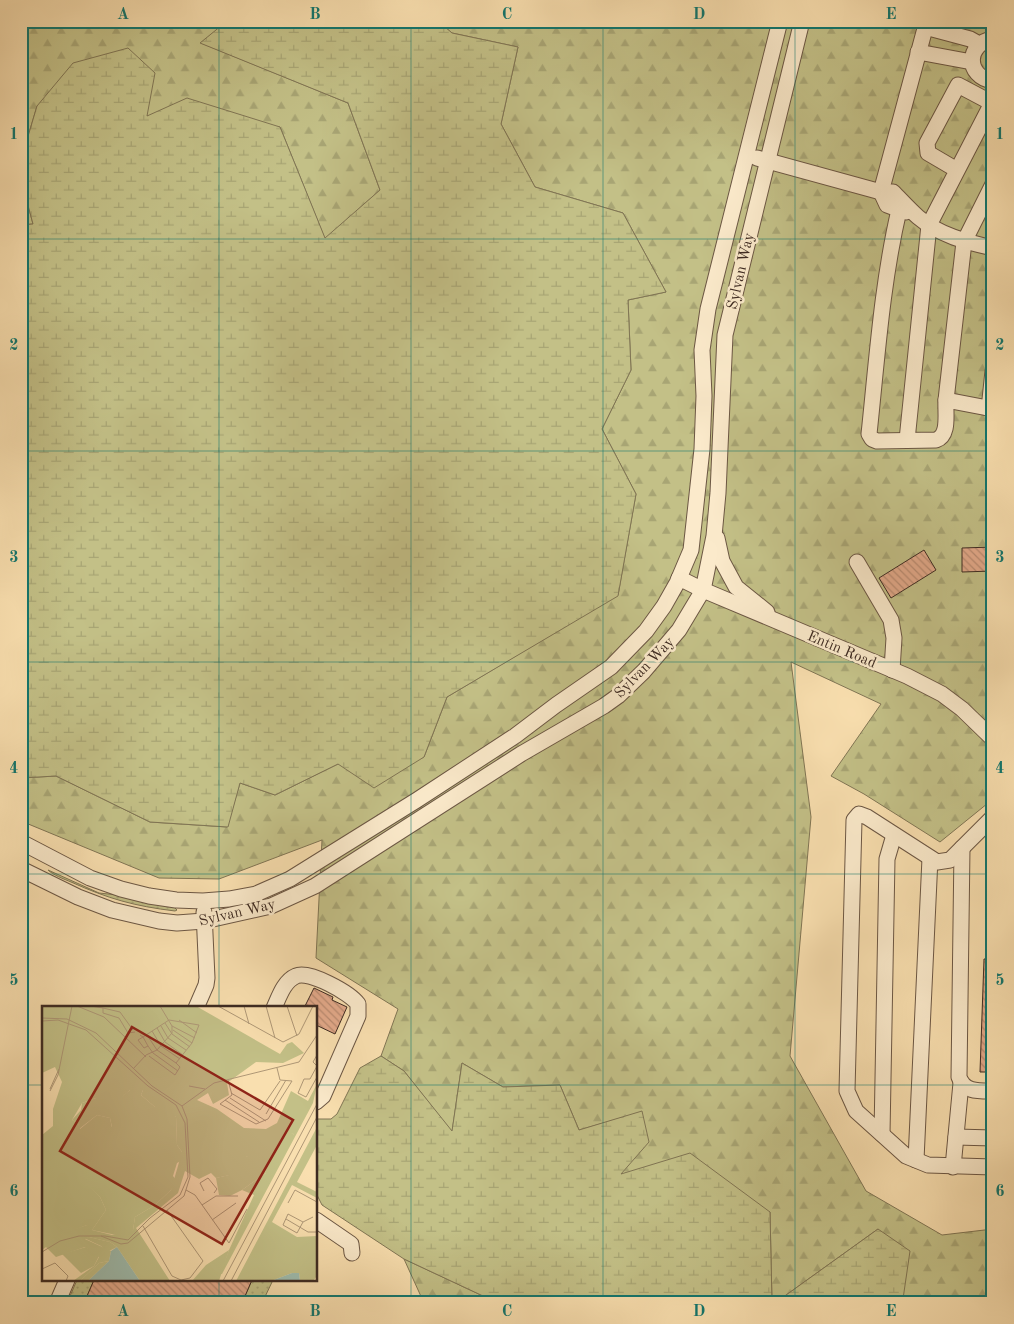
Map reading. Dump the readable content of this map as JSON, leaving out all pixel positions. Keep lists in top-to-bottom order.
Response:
{
  "streets": {
    "street": ["Sylvan Way", "Entin Road"]
  },
  "crossings": [
    ["Sylvan Way", "Entin Road"]
  ],
  "grid": {
    "columns": [
      "A",
      "B",
      "C",
      "D",
      "E"
    ],
    "rows": [
      "1",
      "2",
      "3",
      "4",
      "5",
      "6"
    ]
  }
}
